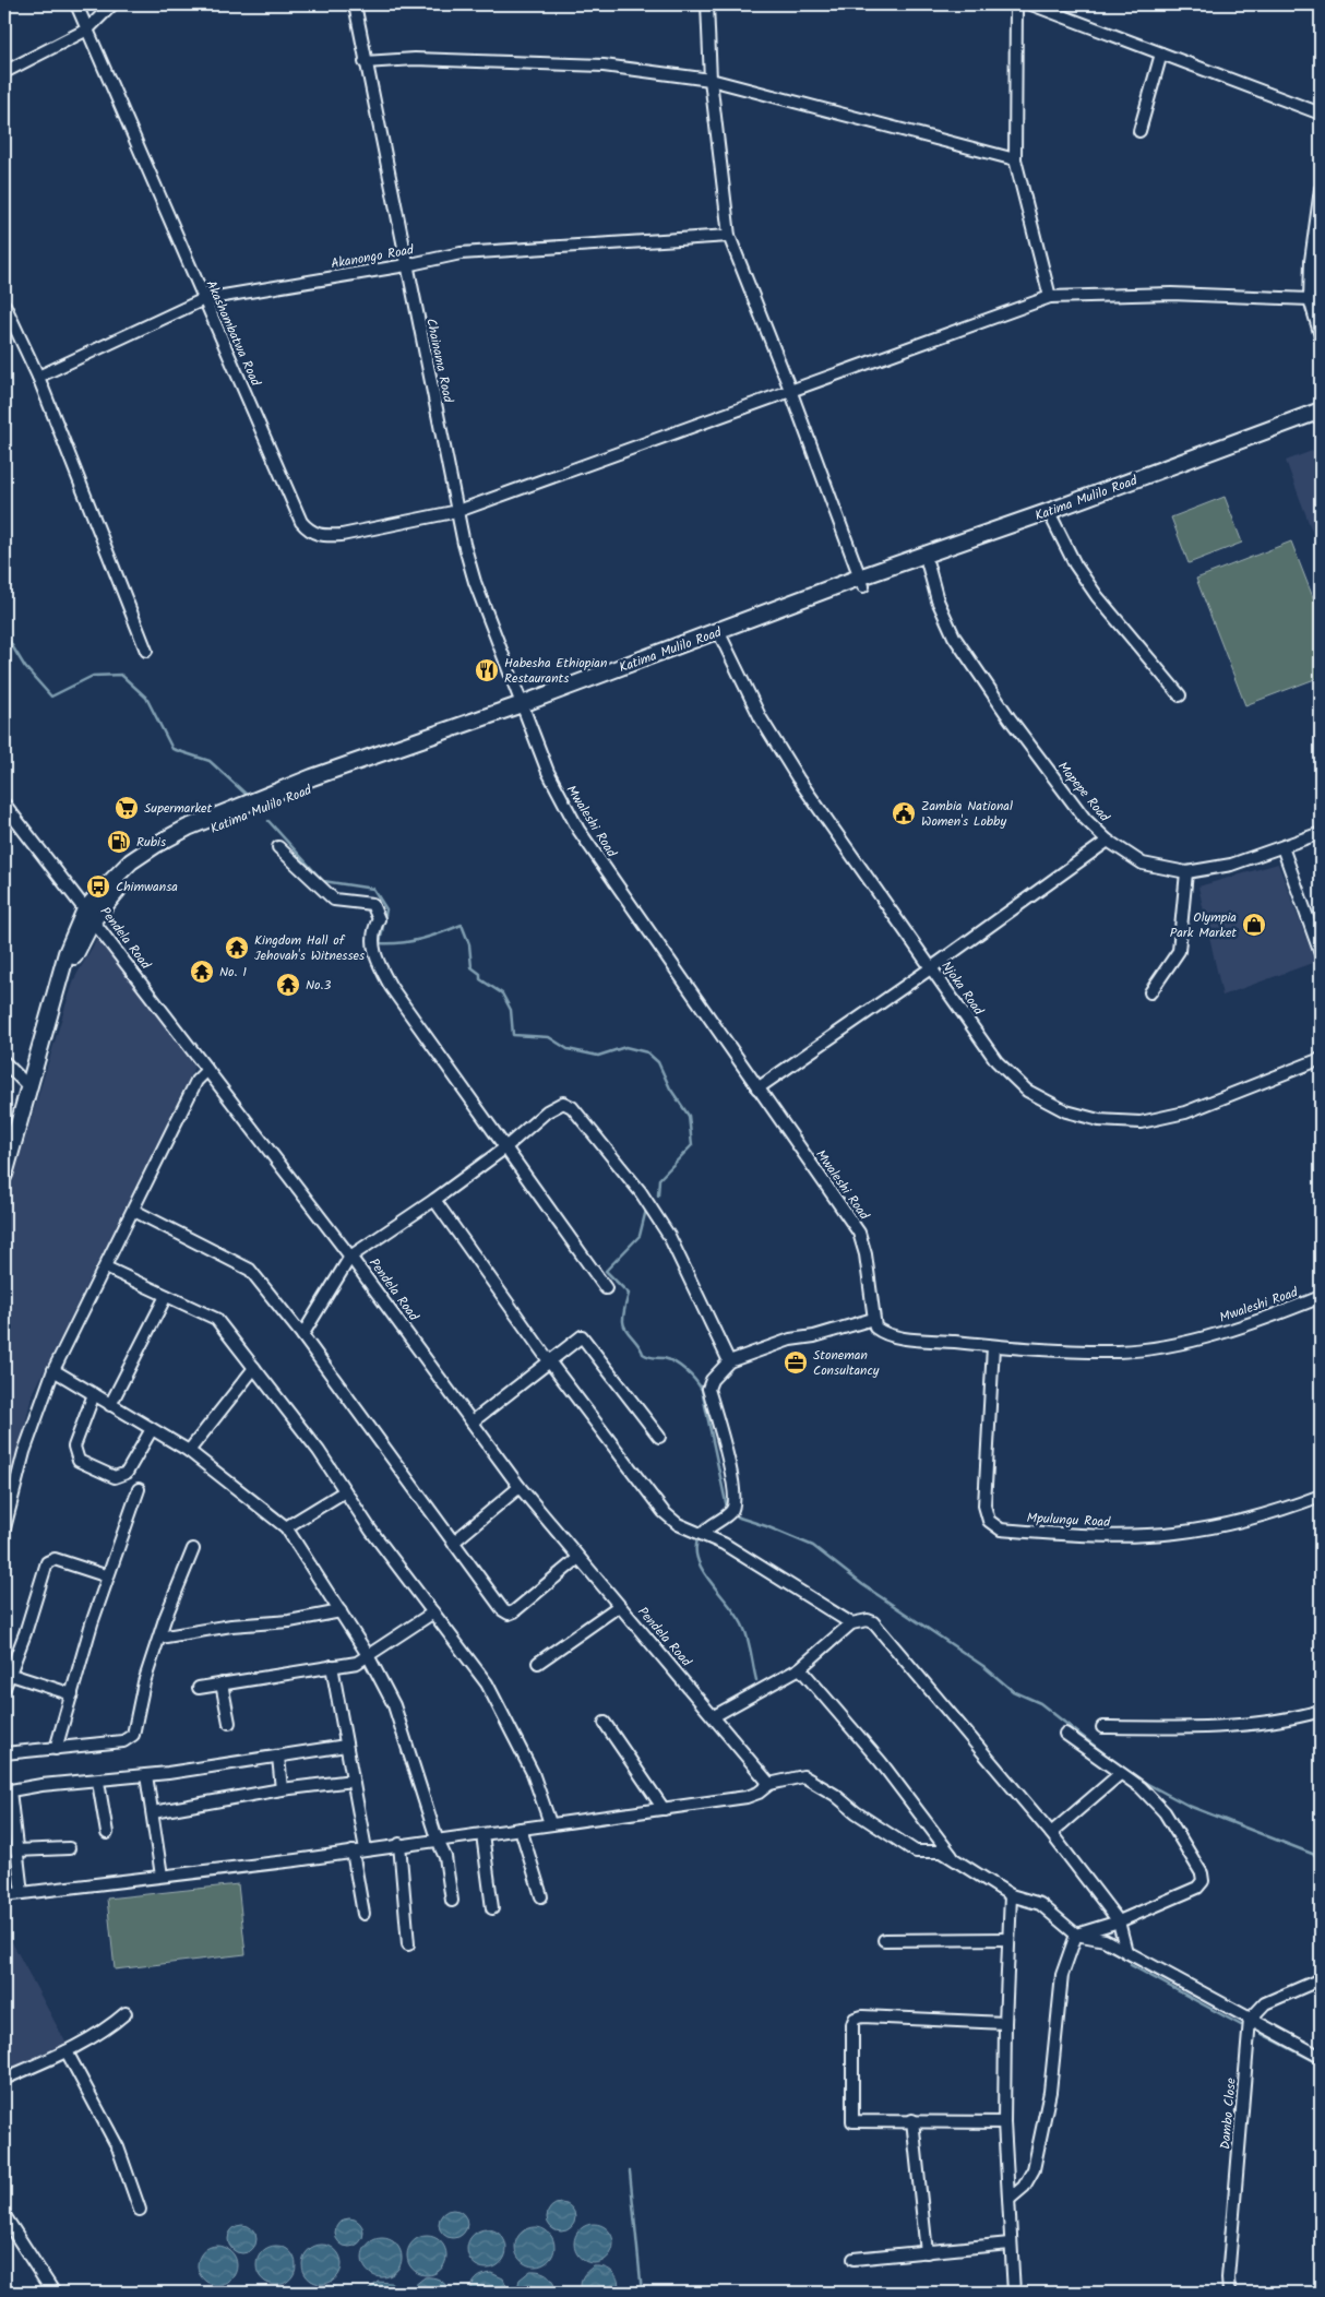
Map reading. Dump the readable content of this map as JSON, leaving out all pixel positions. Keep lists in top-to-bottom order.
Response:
{
  "streets": {
    "main road": ["Katima Mulilo Road"],
    "street": [
      "Akanongo Road",
      "Akashambatwa Road",
      "Chainama Road",
      "Mapepe Road",
      "Mwaleshi Road",
      "Pendela Road",
      "Njoka Road",
      "Mpulungu Road",
      "Dambo Close"
    ]
  },
  "crossings": [
    ["Akanongo Road", "Akashambatwa Road"],
    ["Akanongo Road", "Chainama Road"],
    ["Akashambatwa Road", "Chainama Road"],
    ["Chainama Road", "Katima Mulilo Road"],
    ["Chainama Road", "Mwaleshi Road"],
    ["Katima Mulilo Road", "Mapepe Road"],
    ["Katima Mulilo Road", "Mwaleshi Road"],
    ["Katima Mulilo Road", "Pendela Road"],
    ["Katima Mulilo Road", "Njoka Road"],
    ["Mwaleshi Road", "Mpulungu Road"]
  ],
  "places": {
    "restaurant": ["Habesha Ethiopian Restaurants"],
    "supermarket": ["Supermarket"],
    "public building": ["Zambia National Women's Lobby"],
    "fuel station": ["Rubis"],
    "bus stop": ["Chimwansa"],
    "shop": ["Olympia Park Market"],
    "temple": ["Kingdom Hall of Jehovah's Witnesses", "No. 1", "No.3"],
    "office": ["Stoneman Consultancy"]
  }
}
